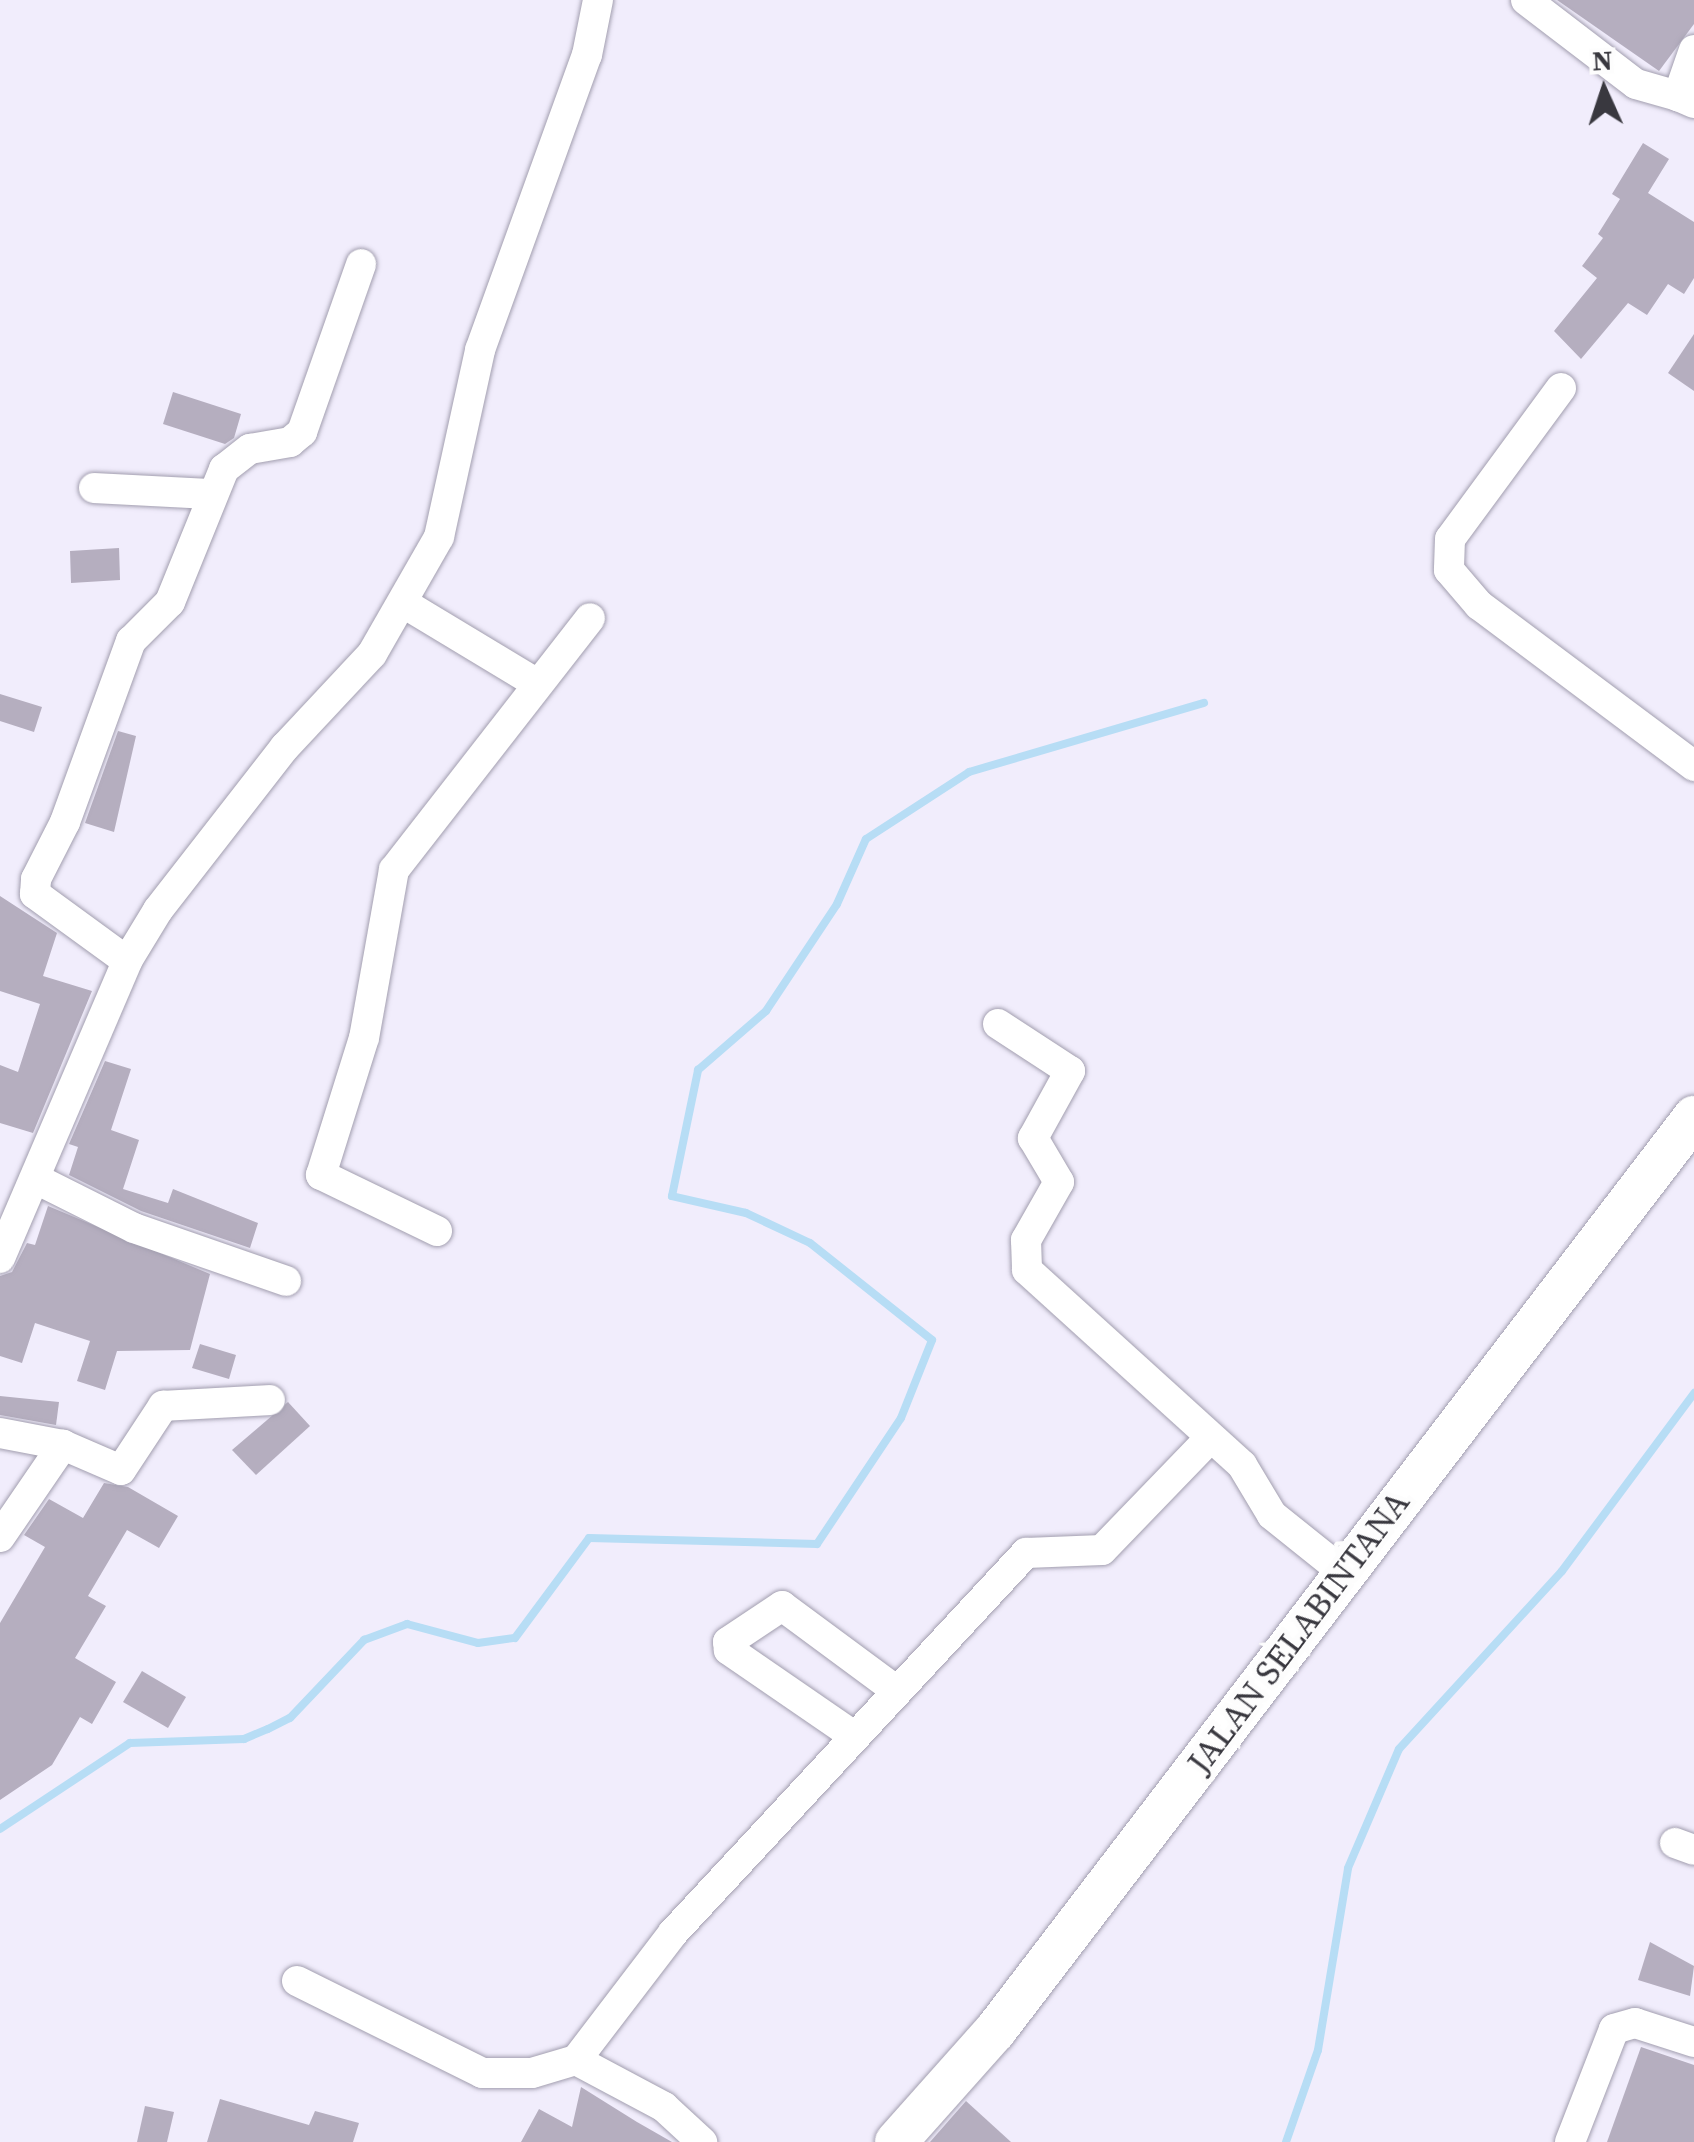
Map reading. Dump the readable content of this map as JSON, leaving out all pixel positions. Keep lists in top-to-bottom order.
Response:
{
  "streets": {
    "street": ["JALAN SELABINTANA"]
  },
  "north": "top"
}
